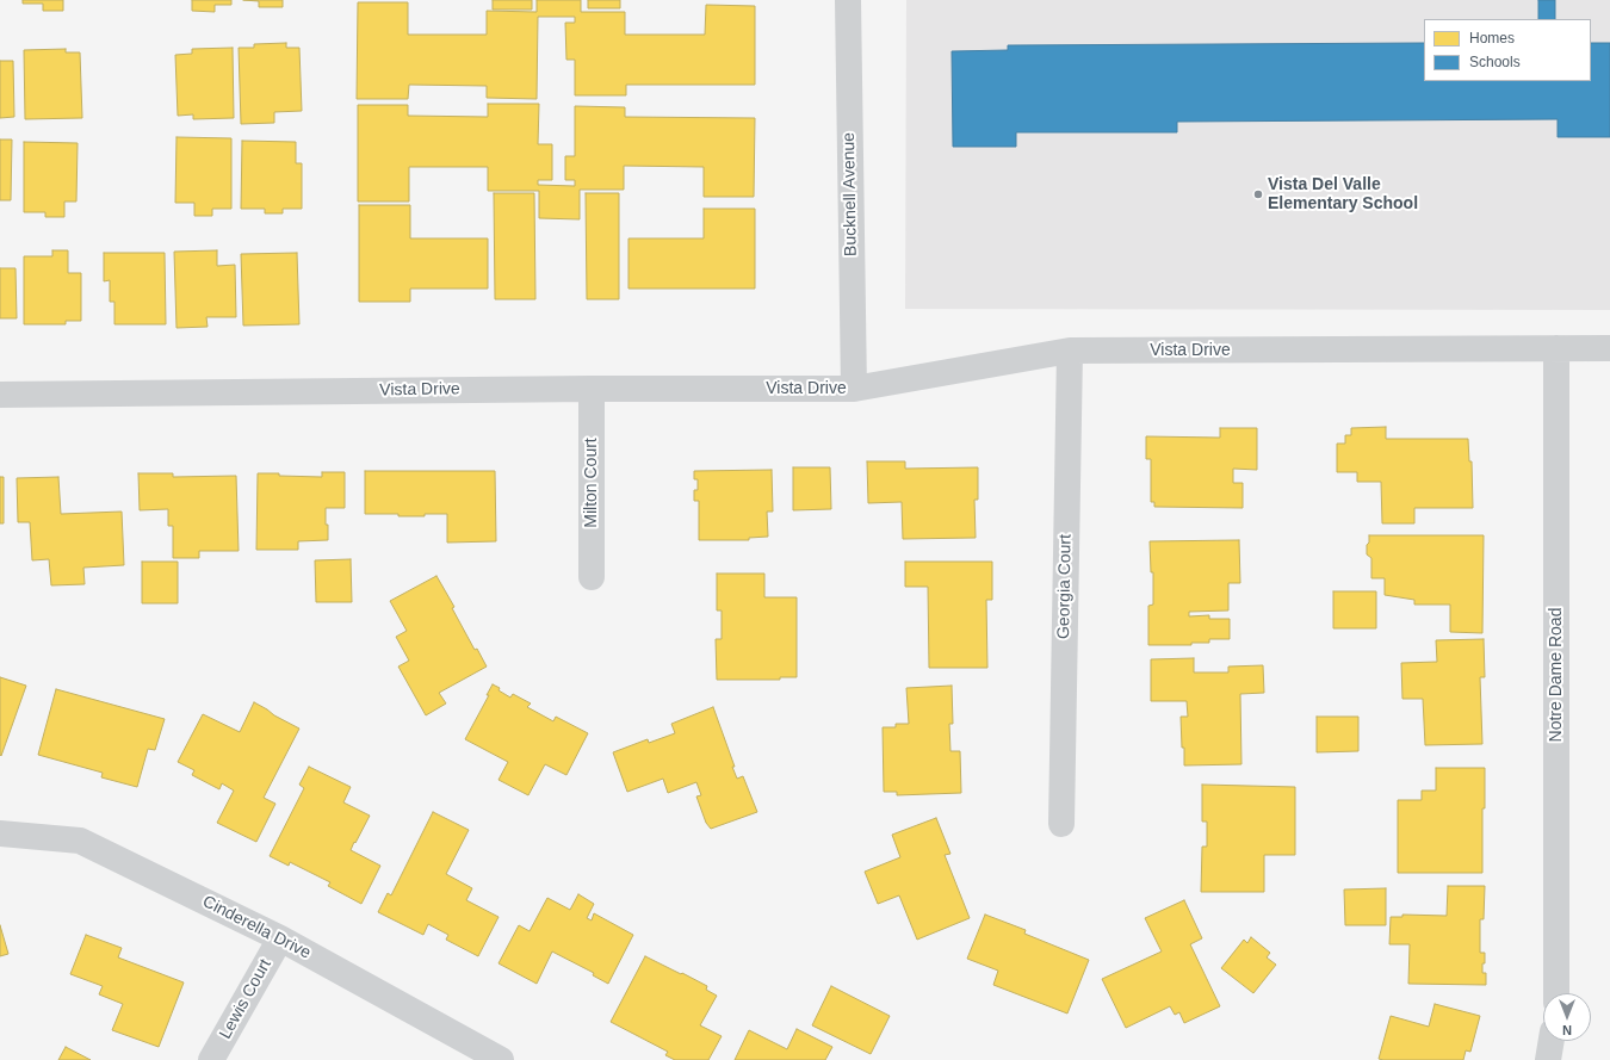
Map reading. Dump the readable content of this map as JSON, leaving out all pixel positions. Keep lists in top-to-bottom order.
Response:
{
  "streets": {
    "street": [
      "Bucknell Avenue",
      "Vista Drive",
      "Milton Court",
      "Georgia Court",
      "Notre Dame Road",
      "Cinderella Drive",
      "Lewis Court"
    ]
  },
  "crossings": [
    ["Bucknell Avenue", "Vista Drive"],
    ["Vista Drive", "Milton Court"],
    ["Vista Drive", "Georgia Court"],
    ["Vista Drive", "Notre Dame Road"],
    ["Cinderella Drive", "Lewis Court"]
  ],
  "places": ["Vista Del Valle Elementary School"],
  "legend": ["Homes", "Schools"],
  "north": "bottom"
}
